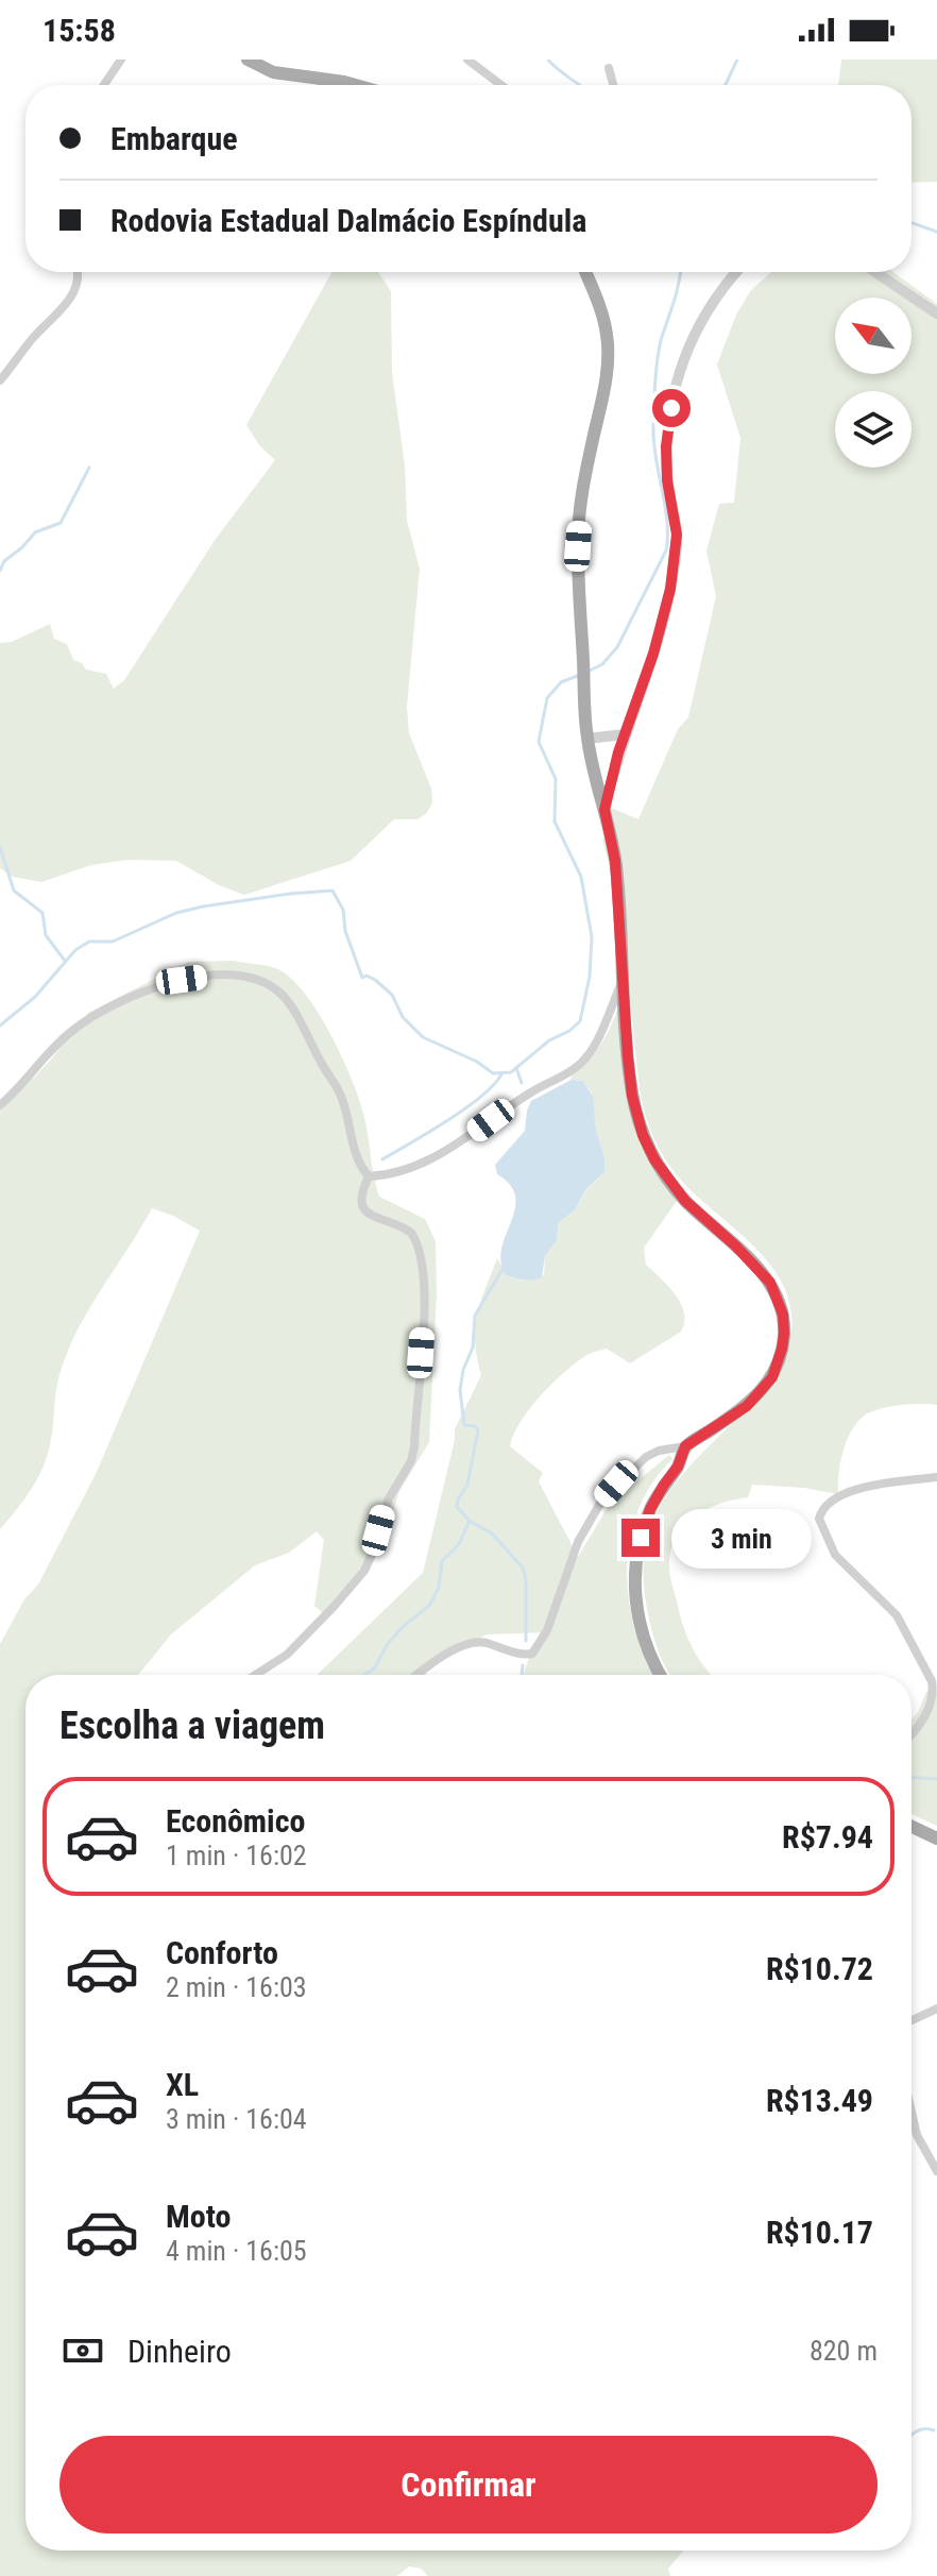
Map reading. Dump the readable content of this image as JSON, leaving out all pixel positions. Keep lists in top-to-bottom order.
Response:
{
  "north": "top left",
  "page": {
    "status": "15:58",
    "banner": ["Embarque", "Rodovia Estadual Dalmácio Espíndula"],
    "bubble": "3 min",
    "heading": "Escolha a viagem",
    "list": [
      {
        "name": "Econômico",
        "note": "1 min · 16:02",
        "value": "R$7.94"
      },
      {
        "name": "Conforto",
        "note": "2 min · 16:03",
        "value": "R$10.72"
      },
      {
        "name": "XL",
        "note": "3 min · 16:04",
        "value": "R$13.49"
      },
      {
        "name": "Moto",
        "note": "4 min · 16:05",
        "value": "R$10.17"
      }
    ],
    "pay": ["Dinheiro", "820 m"],
    "buttons": "Confirmar"
  }
}
